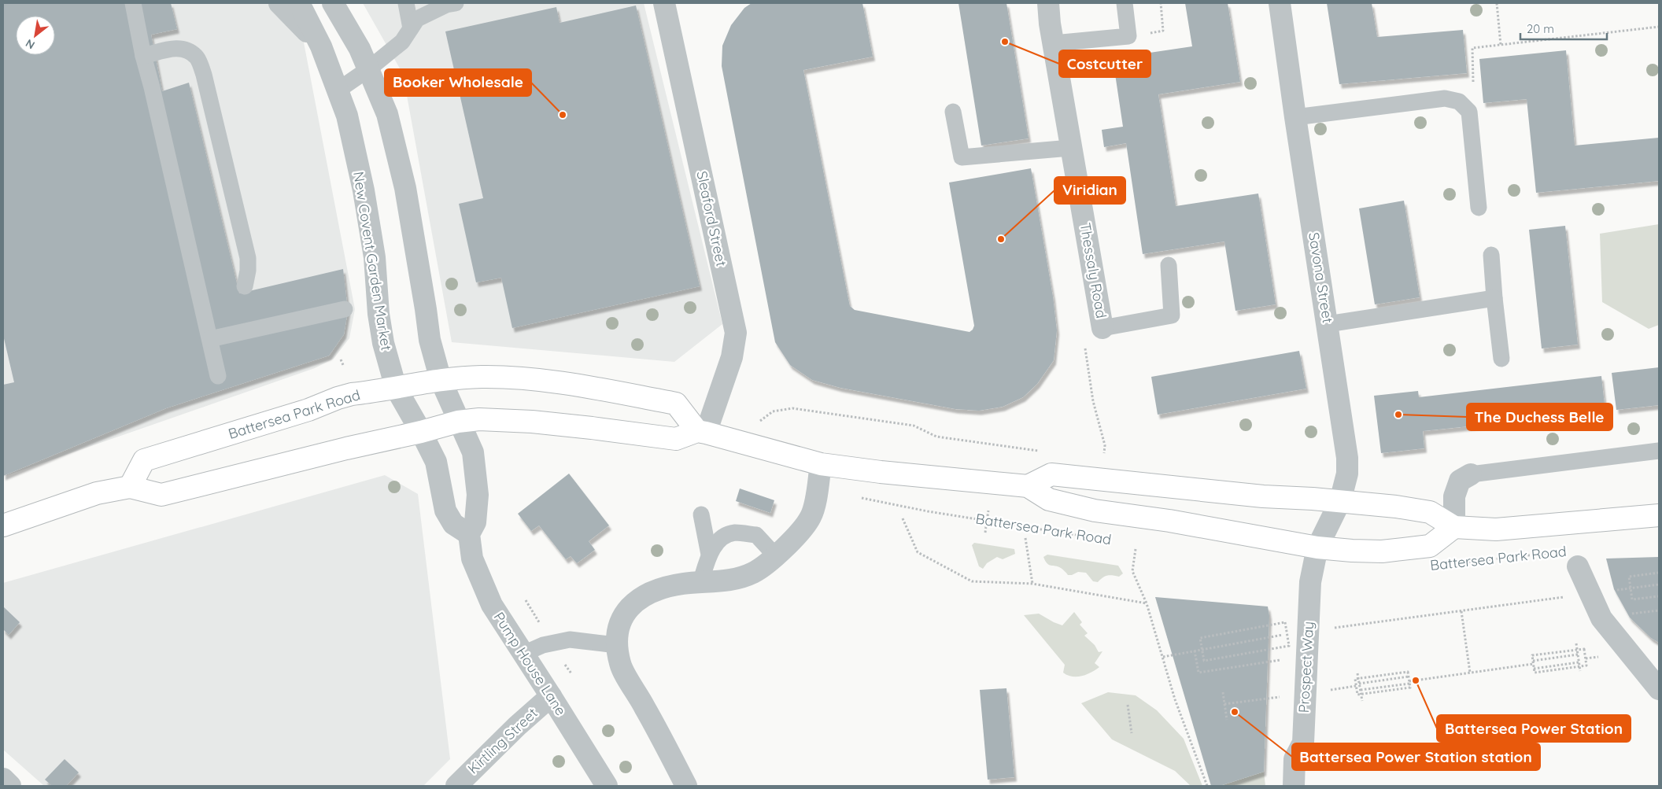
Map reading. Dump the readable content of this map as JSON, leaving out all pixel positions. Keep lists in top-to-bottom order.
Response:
{
  "streets": {
    "highway": ["Battersea Park Road"],
    "street": [
      "Sleaford Street",
      "New Covent Garden Market",
      "Thessaly Road",
      "Savona Street",
      "Pump House Lane",
      "Prospect Way",
      "Kirtling Street"
    ]
  },
  "crossings": [
    ["Sleaford Street", "Battersea Park Road"],
    ["New Covent Garden Market", "Battersea Park Road"],
    ["Savona Street", "Battersea Park Road"],
    ["Savona Street", "Prospect Way"],
    ["Battersea Park Road", "Pump House Lane"],
    ["Battersea Park Road", "Prospect Way"],
    ["Pump House Lane", "Kirtling Street"]
  ],
  "places": [
    "Costcutter",
    "Booker Wholesale",
    "Viridian",
    "The Duchess Belle",
    "Battersea Power Station",
    "Battersea Power Station station"
  ],
  "scale_bar": "20 m",
  "north": "bottom left"
}
